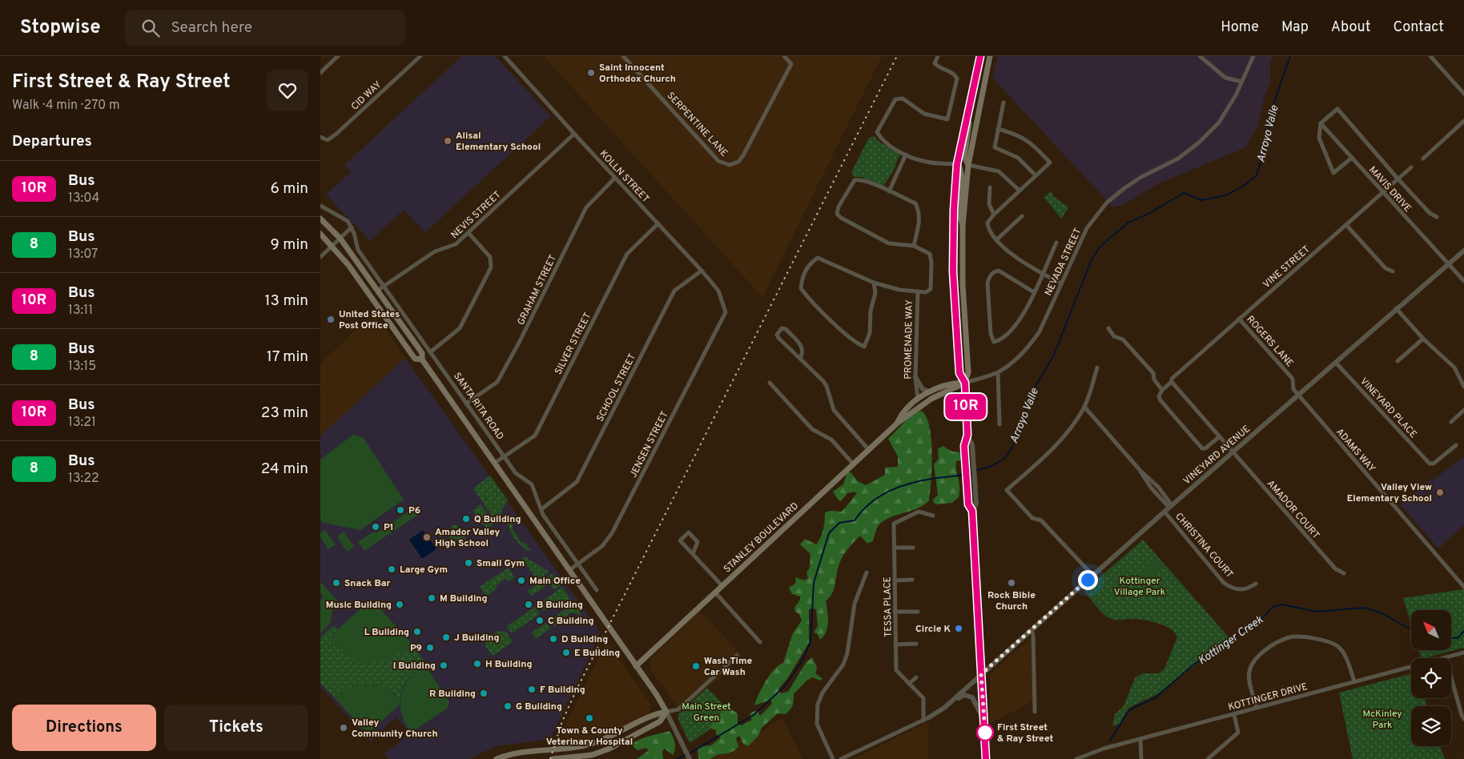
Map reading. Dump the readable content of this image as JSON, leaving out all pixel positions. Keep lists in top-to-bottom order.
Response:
{
  "streets": {
    "main road": ["SANTA RITA ROAD", "STANLEY BOULEVARD"],
    "street": [
      "CID WAY",
      "SERPENTINE LANE",
      "KOLLN STREET",
      "MAVIS DRIVE",
      "NEVIS STREET",
      "NEVADA STREET",
      "VINE STREET",
      "GRAHAM STREET",
      "PROMENADE WAY",
      "ROGERS LANE",
      "SILVER STREET",
      "SCHOOL STREET",
      "VINEYARD PLACE",
      "JENSEN STREET",
      "ADAMS WAY",
      "VINEYARD AVENUE",
      "AMADOR COURT",
      "CHRISTINA COURT",
      "TESSA PLACE",
      "KOTTINGER DRIVE"
    ]
  },
  "crossings": [
    ["KOLLN STREET", "NEVIS STREET"],
    ["KOLLN STREET", "GRAHAM STREET"],
    ["KOLLN STREET", "SILVER STREET"],
    ["KOLLN STREET", "SCHOOL STREET"],
    ["KOLLN STREET", "JENSEN STREET"],
    ["MAVIS DRIVE", "VINE STREET"],
    ["MAVIS DRIVE", "VINEYARD AVENUE"],
    ["NEVIS STREET", "SANTA RITA ROAD"],
    ["NEVADA STREET", "STANLEY BOULEVARD"],
    ["VINE STREET", "ROGERS LANE"],
    ["VINE STREET", "AMADOR COURT"],
    ["GRAHAM STREET", "SANTA RITA ROAD"],
    ["PROMENADE WAY", "STANLEY BOULEVARD"],
    ["ROGERS LANE", "ADAMS WAY"],
    ["ROGERS LANE", "VINEYARD AVENUE"],
    ["SILVER STREET", "SANTA RITA ROAD"],
    ["SCHOOL STREET", "SANTA RITA ROAD"],
    ["SANTA RITA ROAD", "JENSEN STREET"],
    ["SANTA RITA ROAD", "STANLEY BOULEVARD"],
    ["VINEYARD PLACE", "VINEYARD AVENUE"],
    ["ADAMS WAY", "VINEYARD AVENUE"],
    ["VINEYARD AVENUE", "AMADOR COURT"],
    ["VINEYARD AVENUE", "CHRISTINA COURT"]
  ],
  "water": ["Arroyo Valle", "Kottinger Creek"],
  "parks": ["Kottinger Village Park", "Main Street Green", "McKinley Park"],
  "places": [
    "Saint Innocent Orthodox Church",
    "Alisal Elementary School",
    "United States Post Office",
    "Valley View Elementary School",
    "P6",
    "Q Building",
    "P1",
    "Amador Valley High School",
    "Small Gym",
    "Large Gym",
    "Main Office",
    "Snack Bar",
    "Rock Bible Church",
    "M Building",
    "Music Building",
    "B Building",
    "C Building",
    "Circle K",
    "L Building",
    "J Building",
    "D Building",
    "P9",
    "E Building",
    "H Building",
    "I Building",
    "Wash Time Car Wash",
    "F Building",
    "R Building",
    "G Building",
    "Town & County Veterinary Hospital",
    "Valley Community Church",
    "First Street & Ray Street"
  ],
  "lines": ["bus line 10R"],
  "north": "top left",
  "page": {
    "header": "Stopwise",
    "search": "Search here",
    "nav": [
      "Home",
      "Map",
      "About",
      "Contact"
    ],
    "heading": [
      ["First Street & Ray Street", "Walk · 4 min · 270 m"],
      "Departures"
    ],
    "on_map": "10R",
    "list": [
      {
        "mark": "10R",
        "name": "Bus",
        "note": "13:04",
        "value": "6 min"
      },
      {
        "mark": "8",
        "name": "Bus",
        "note": "13:07",
        "value": "9 min"
      },
      {
        "mark": "10R",
        "name": "Bus",
        "note": "13:11",
        "value": "13 min"
      },
      {
        "mark": "8",
        "name": "Bus",
        "note": "13:15",
        "value": "17 min"
      },
      {
        "mark": "10R",
        "name": "Bus",
        "note": "13:21",
        "value": "23 min"
      },
      {
        "mark": "8",
        "name": "Bus",
        "note": "13:22",
        "value": "24 min"
      }
    ],
    "buttons": ["Directions", "Tickets"]
  }
}
